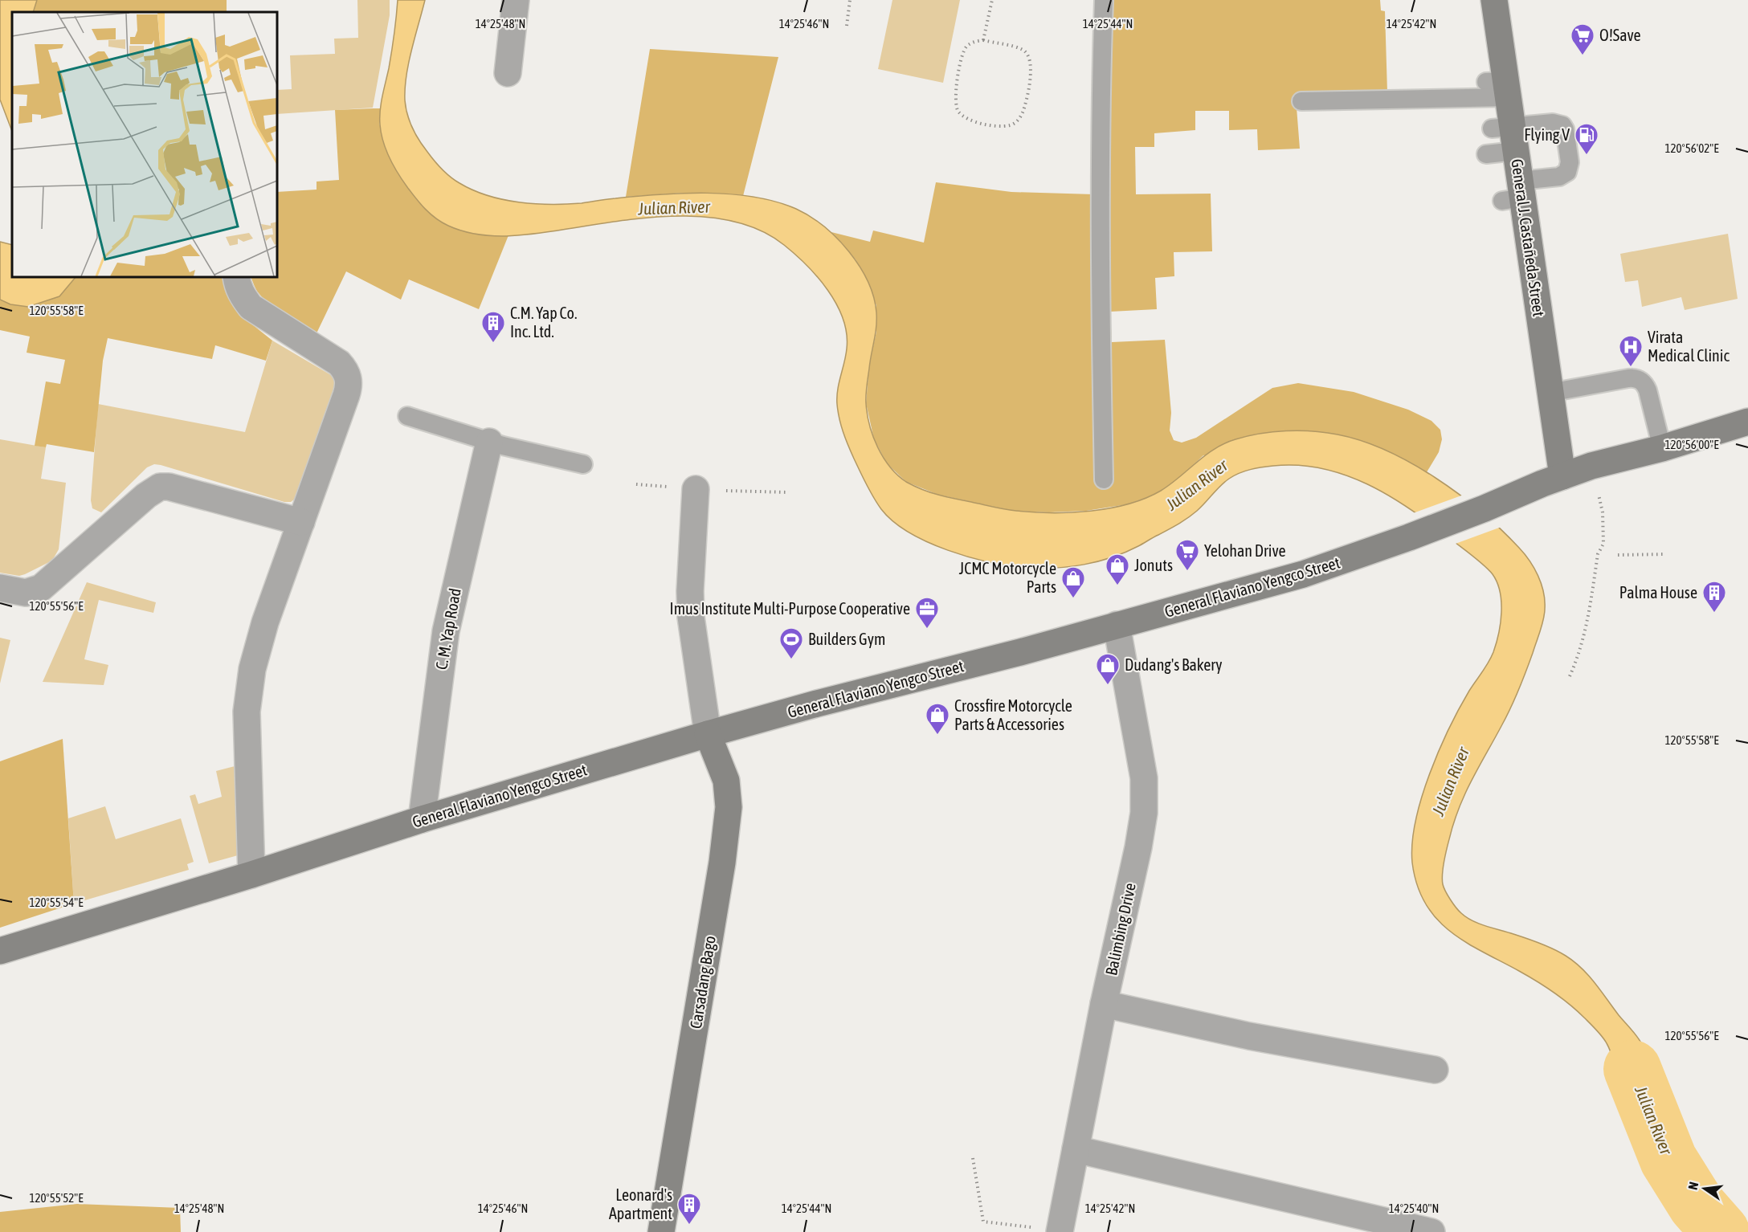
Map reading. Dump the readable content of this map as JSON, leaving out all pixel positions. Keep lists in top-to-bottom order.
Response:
{
  "streets": {
    "main road": ["General J. Castañeda Street", "General Flaviano Yengco Street", "Carsadang Bago"],
    "street": ["C. M. Yap Road", "Balimbing Drive"]
  },
  "crossings": [
    ["General J. Castañeda Street", "General Flaviano Yengco Street"],
    ["General Flaviano Yengco Street", "C. M. Yap Road"],
    ["General Flaviano Yengco Street", "Balimbing Drive"],
    ["General Flaviano Yengco Street", "Carsadang Bago"]
  ],
  "water": ["Julian River"],
  "places": {
    "supermarket": ["O!Save", "Yelohan Drive"],
    "fuel station": ["Flying V"],
    "building": ["C.M. Yap Co. Inc. Ltd.", "Palma House", "Leonard's Apartment"],
    "hospital": ["Virata Medical Clinic"],
    "shop": [
      "Jonuts",
      "JCMC Motorcycle Parts",
      "Dudang's Bakery",
      "Crossfire Motorcycle Parts & Accessories"
    ],
    "office": ["Imus Institute Multi-Purpose Cooperative"],
    "sports": ["Builders Gym"]
  },
  "north": "left",
  "coordinates": [
    "14°25'48\"N",
    "14°25'46\"N",
    "14°25'44\"N",
    "14°25'42\"N",
    "120°56'02\"E",
    "120°55'58\"E",
    "120°56'00\"E",
    "120°55'56\"E",
    "120°55'54\"E",
    "120°55'52\"E",
    "14°25'40\"N"
  ]
}
